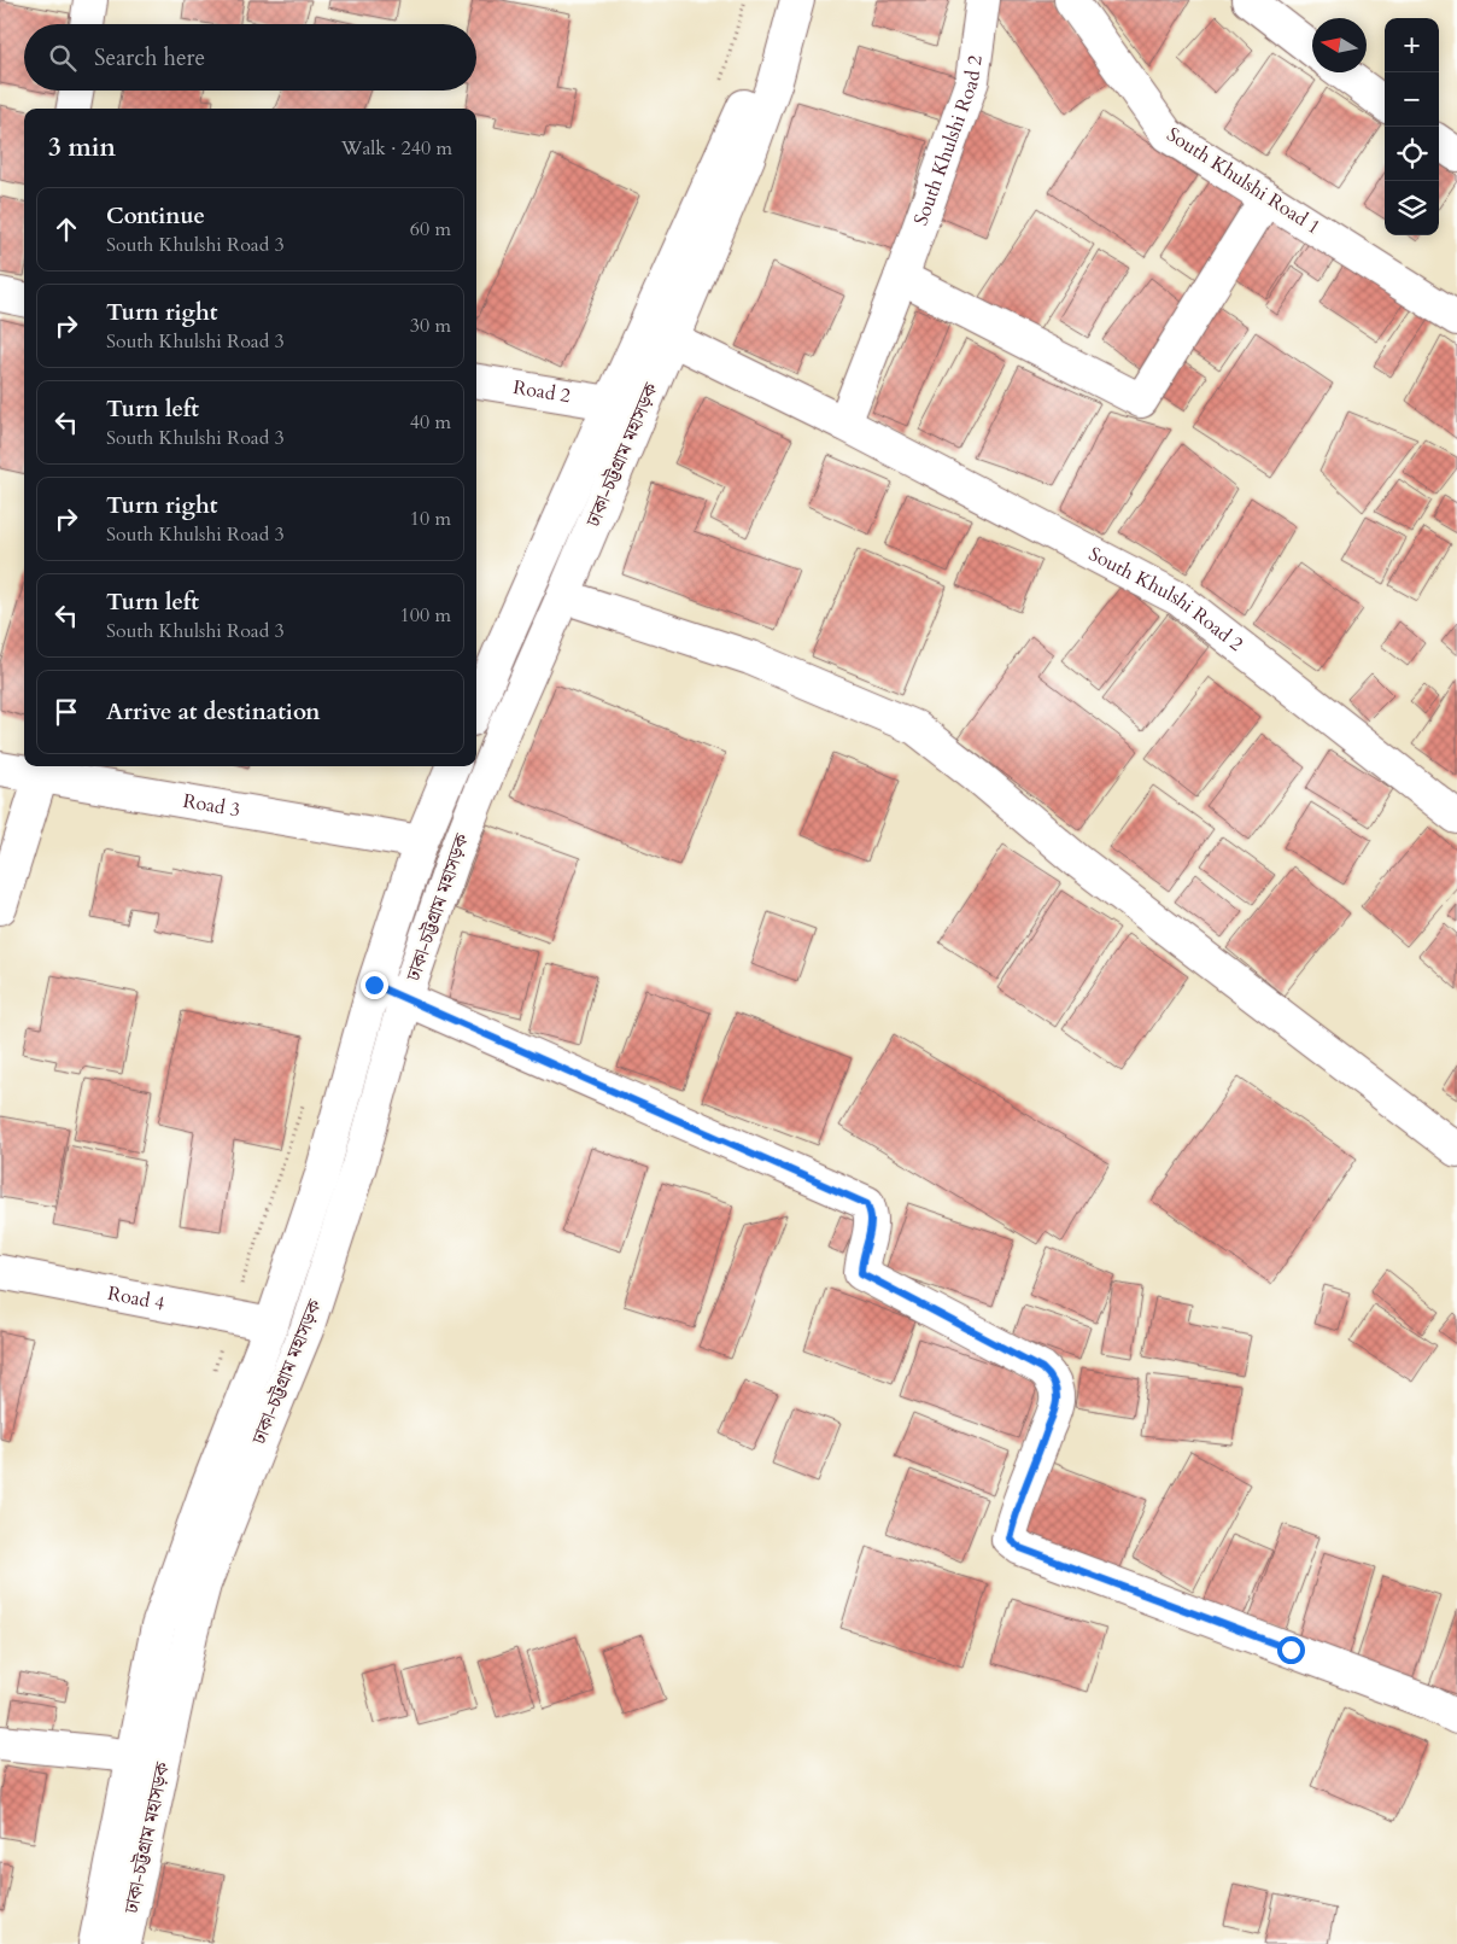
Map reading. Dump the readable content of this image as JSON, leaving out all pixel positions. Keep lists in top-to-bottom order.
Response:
{
  "streets": {
    "main road": [
      "South Khulshi Road 2",
      "South Khulshi Road 1",
      "Road 2",
      "ঢাকা-চট্টগ্রাম মহাসড়ক",
      "Road 3",
      "Road 4"
    ]
  },
  "crossings": [
    ["South Khulshi Road 2", "ঢাকা-চট্টগ্রাম মহাসড়ক"],
    ["Road 2", "ঢাকা-চট্টগ্রাম মহাসড়ক"],
    ["ঢাকা-চট্টগ্রাম মহাসড়ক", "Road 3"],
    ["ঢাকা-চট্টগ্রাম মহাসড়ক", "Road 4"]
  ],
  "north": "left",
  "page": {
    "map_buttons": ["+", "−"],
    "search": "Search here",
    "heading": ["3 min", "Walk · 240 m"],
    "list": [
      ["Continue", "South Khulshi Road 3", "60 m"],
      ["Turn right", "South Khulshi Road 3", "30 m"],
      ["Turn left", "South Khulshi Road 3", "40 m"],
      ["Turn right", "South Khulshi Road 3", "10 m"],
      ["Turn left", "South Khulshi Road 3", "100 m"],
      "Arrive at destination"
    ]
  }
}
